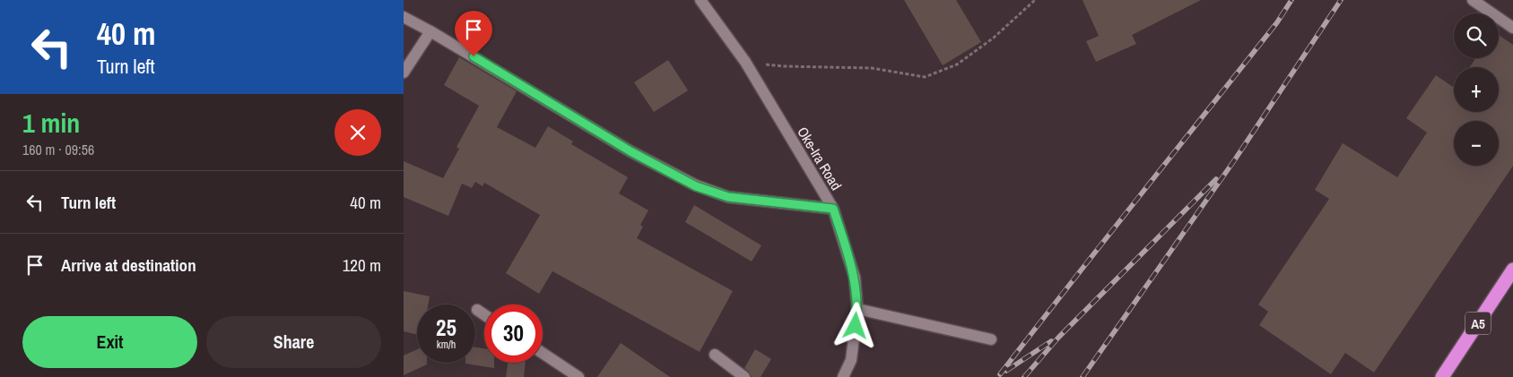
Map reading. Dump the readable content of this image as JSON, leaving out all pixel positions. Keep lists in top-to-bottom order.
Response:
{
  "streets": {
    "highway": ["A5"],
    "street": ["Oke-Ira Road"]
  },
  "page": {
    "turn": ["40 m", "Turn left"],
    "map_buttons": ["+", "−"],
    "heading": ["1 min", "160 m · 09:56"],
    "list": [
      {
        "name": "Turn left",
        "value": "40 m"
      },
      {
        "name": "Arrive at destination",
        "value": "120 m"
      }
    ],
    "speed": "25 km/h",
    "limit": "30",
    "buttons": ["Exit", "Share"]
  }
}
